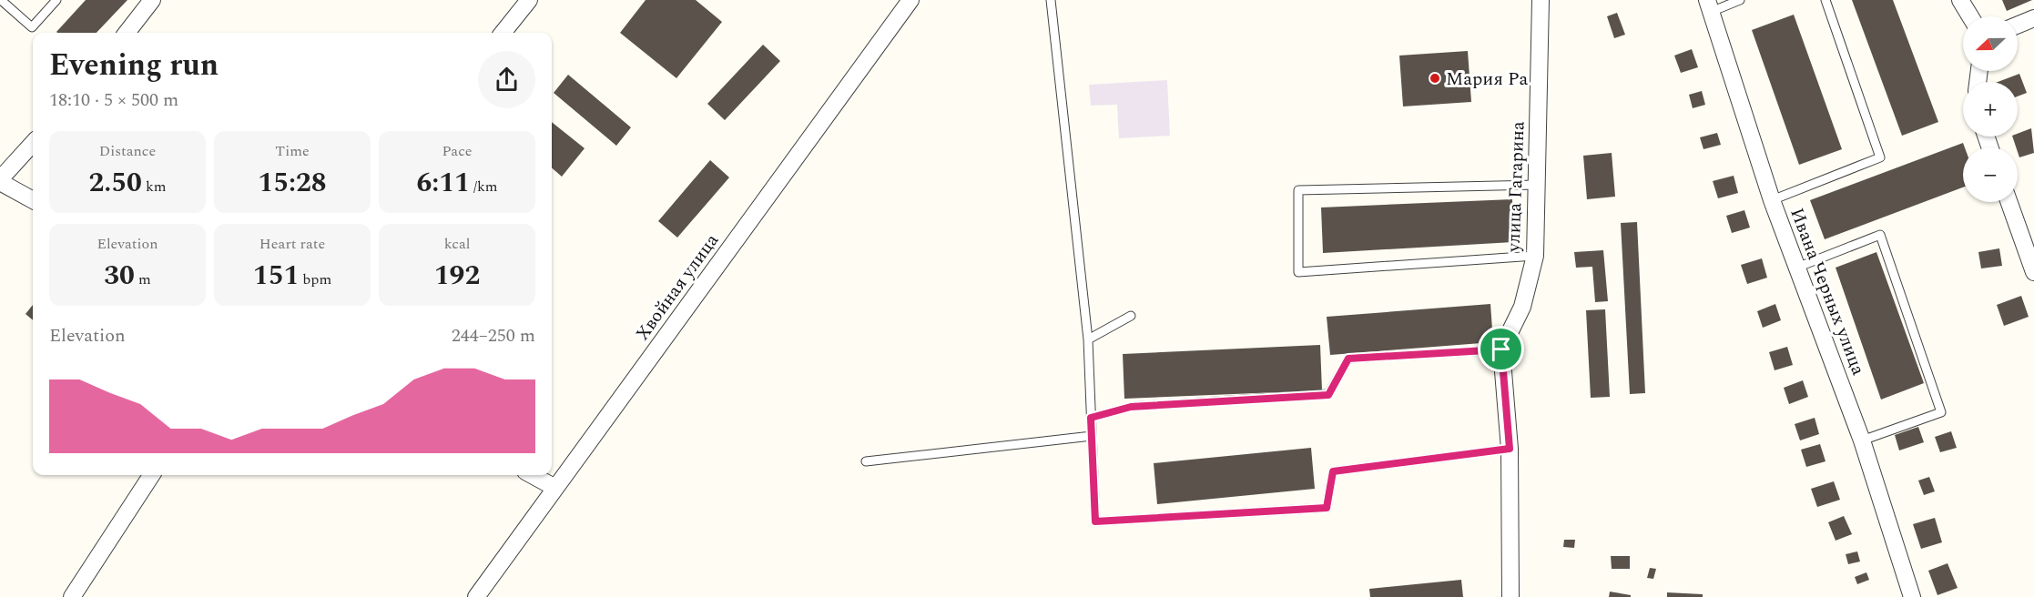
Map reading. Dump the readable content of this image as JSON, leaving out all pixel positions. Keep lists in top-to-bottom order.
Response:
{
  "streets": {
    "street": ["улица Гагарина", "Хвойная улица", "Ивана Черных улица"]
  },
  "places": ["Мария Ра"],
  "north": "left",
  "page": {
    "map_buttons": ["+", "−"],
    "heading": ["Evening run", "18:10 · 5 × 500 m"],
    "stats": [
      ["Distance", "2.50 km"],
      ["Time", "15:28"],
      ["Pace", "6:11 /km"],
      ["Elevation", "30 m"],
      ["Heart rate", "151 bpm"],
      ["kcal", "192"]
    ],
    "chart": ["Elevation", "244–250 m"]
  }
}
